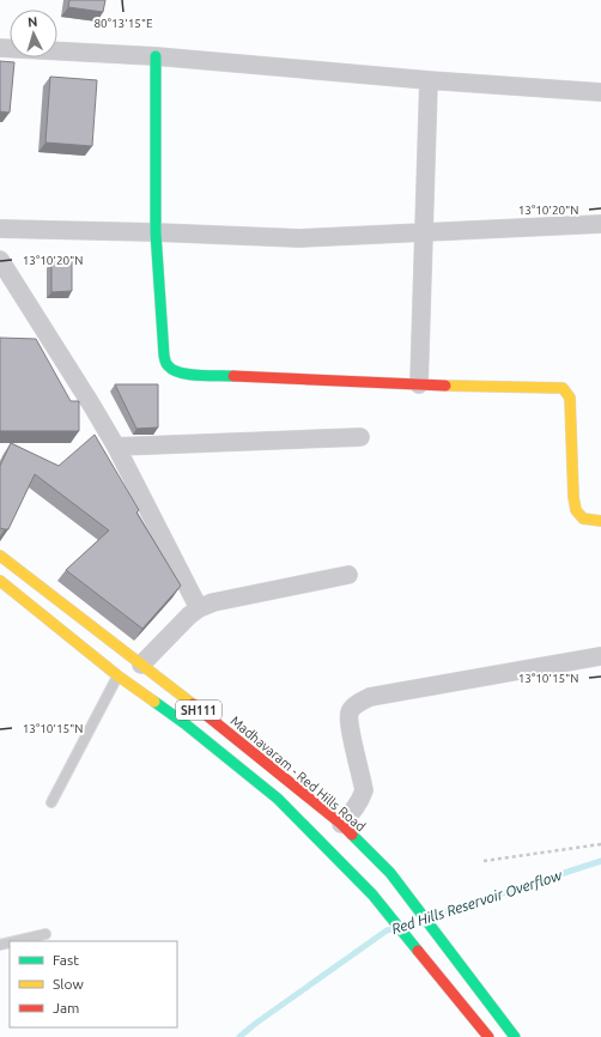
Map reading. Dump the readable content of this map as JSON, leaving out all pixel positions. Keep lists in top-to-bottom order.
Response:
{
  "streets": {
    "main road": ["SH111", "Madhavaram - Red Hills Road"]
  },
  "water": ["Red Hills Reservoir Overflow"],
  "legend": ["Fast", "Slow", "Jam"],
  "north": "top",
  "coordinates": ["80°13'15\"E", "13°10'20\"N", "13°10'15\"N"]
}
